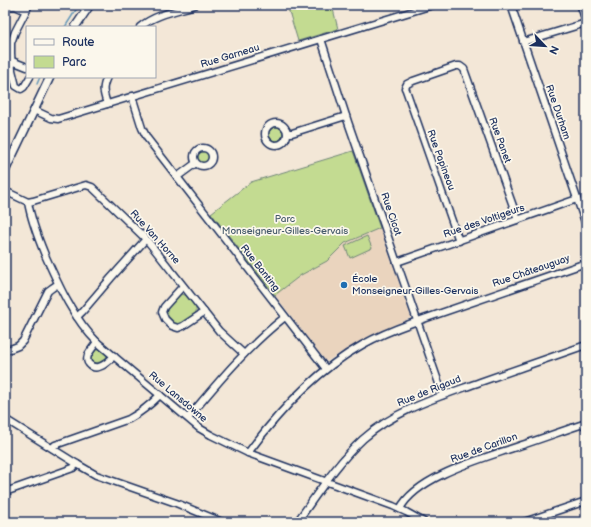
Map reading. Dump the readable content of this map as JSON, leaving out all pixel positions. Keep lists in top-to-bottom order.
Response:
{
  "streets": {
    "street": [
      "Rue Garneau",
      "Rue Durham",
      "Rue Panet",
      "Rue Papineau",
      "Rue Cicot",
      "Rue des Voltigeurs",
      "Rue Van Horne",
      "Rue Banting",
      "Rue Châteauguay",
      "Rue de Rigaud",
      "Rue Lansdowne",
      "Rue de Carillon"
    ]
  },
  "crossings": [
    ["Rue Garneau", "Rue Cicot"],
    ["Rue Garneau", "Rue Banting"],
    ["Rue Durham", "Rue des Voltigeurs"],
    ["Rue Panet", "Rue Papineau"],
    ["Rue Panet", "Rue des Voltigeurs"],
    ["Rue Papineau", "Rue des Voltigeurs"],
    ["Rue Cicot", "Rue des Voltigeurs"],
    ["Rue Cicot", "Rue Châteauguay"],
    ["Rue Cicot", "Rue de Rigaud"],
    ["Rue Van Horne", "Rue Lansdowne"],
    ["Rue Banting", "Rue Châteauguay"],
    ["Rue Châteauguay", "Rue Lansdowne"],
    ["Rue de Rigaud", "Rue Lansdowne"],
    ["Rue Lansdowne", "Rue de Carillon"]
  ],
  "parks": ["Parc Monseigneur-Gilles-Gervais"],
  "places": ["École Monseigneur-Gilles-Gervais"],
  "legend": ["Route", "Parc"],
  "north": "bottom right"
}
